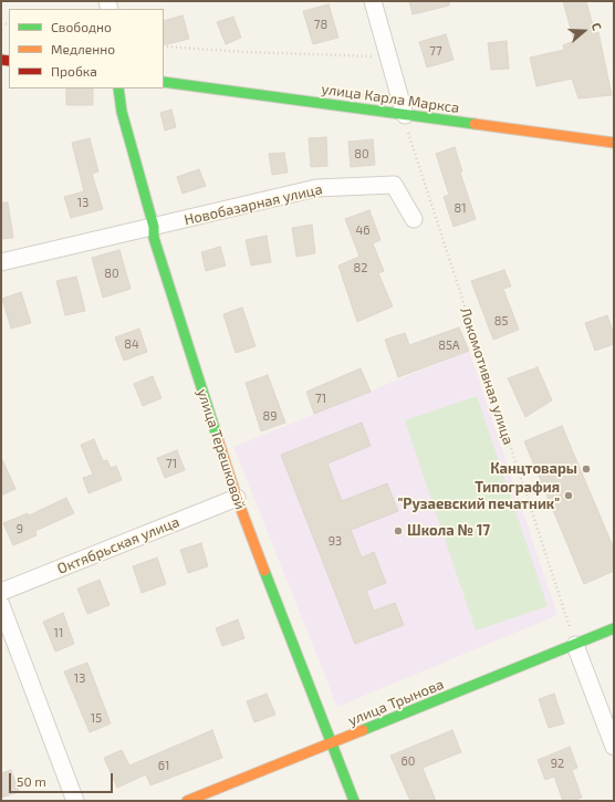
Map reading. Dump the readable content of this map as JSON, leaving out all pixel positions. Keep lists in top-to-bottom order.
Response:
{
  "streets": {
    "street": [
      "улица Карла Маркса",
      "Новобазарная улица",
      "улица Терешковой",
      "Октябрьская улица",
      "улица Трынова"
    ],
    "path": ["Локомотивная улица"]
  },
  "crossings": [
    ["улица Карла Маркса", "Локомотивная улица"],
    ["Новобазарная улица", "улица Терешковой"],
    ["Локомотивная улица", "улица Трынова"],
    ["улица Терешковой", "Октябрьская улица"],
    ["улица Терешковой", "улица Трынова"]
  ],
  "places": ["Канцтовары", "Типография \"Рузаевский печатник\"", "Школа № 17"],
  "house_numbers": [
    "78",
    "77",
    "80",
    "13",
    "81",
    "46",
    "82",
    "80",
    "85",
    "84",
    "85А",
    "71",
    "89",
    "71",
    "9",
    "93",
    "11",
    "13",
    "15",
    "60",
    "92",
    "61"
  ],
  "legend": ["Свободно", "Медленно", "Пробка"],
  "scale_bar": "50 m",
  "north": "right"
}
